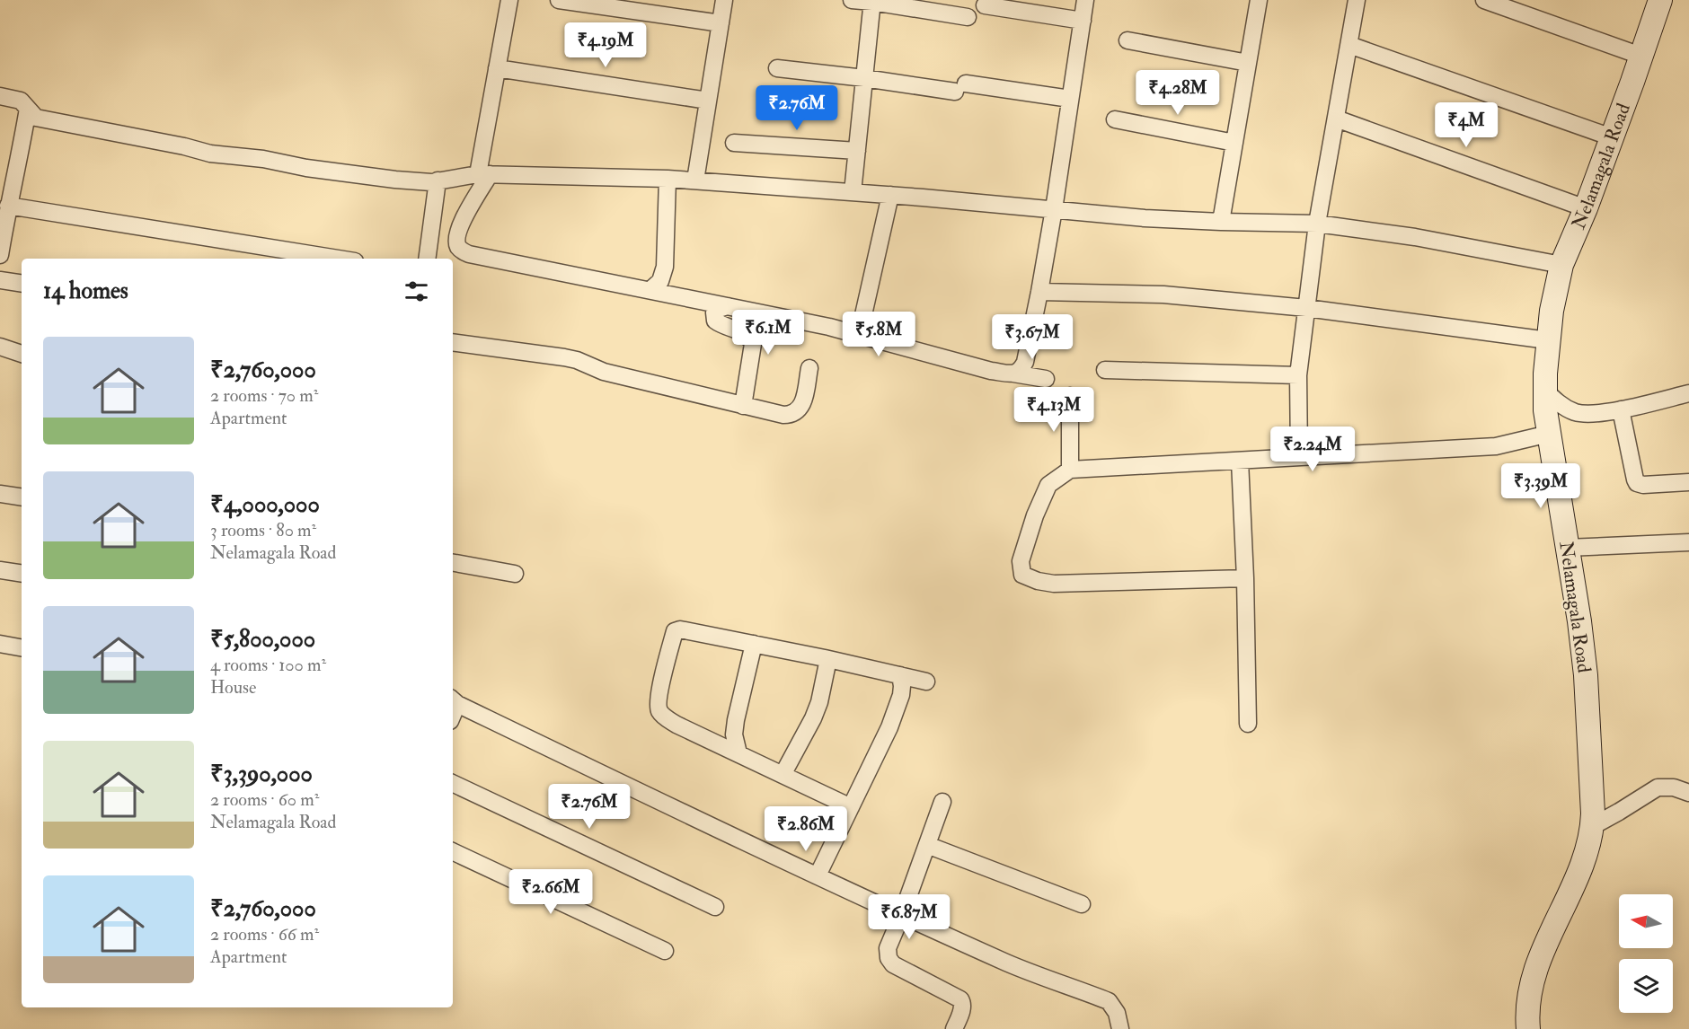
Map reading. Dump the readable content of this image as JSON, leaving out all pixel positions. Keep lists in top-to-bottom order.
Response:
{
  "streets": {
    "street": ["Nelamagala Road"]
  },
  "north": "left",
  "page": {
    "price": [
      "₹4.19M",
      "₹4.28M",
      "₹2.76M",
      "₹4M",
      "₹6.1M",
      "₹5.8M",
      "₹3.67M",
      "₹4.13M",
      "₹2.24M",
      "₹3.39M",
      "₹2.76M",
      "₹2.86M",
      "₹2.66M",
      "₹6.87M"
    ],
    "heading": "14 homes",
    "list": [
      {
        "name": "₹2,760,000",
        "note": "2 rooms · 70 m² · Apartment"
      },
      {
        "name": "₹4,000,000",
        "note": "3 rooms · 80 m² · Nelamagala Road"
      },
      {
        "name": "₹5,800,000",
        "note": "4 rooms · 100 m² · House"
      },
      {
        "name": "₹3,390,000",
        "note": "2 rooms · 60 m² · Nelamagala Road"
      },
      {
        "name": "₹2,760,000",
        "note": "2 rooms · 66 m² · Apartment"
      }
    ]
  }
}
